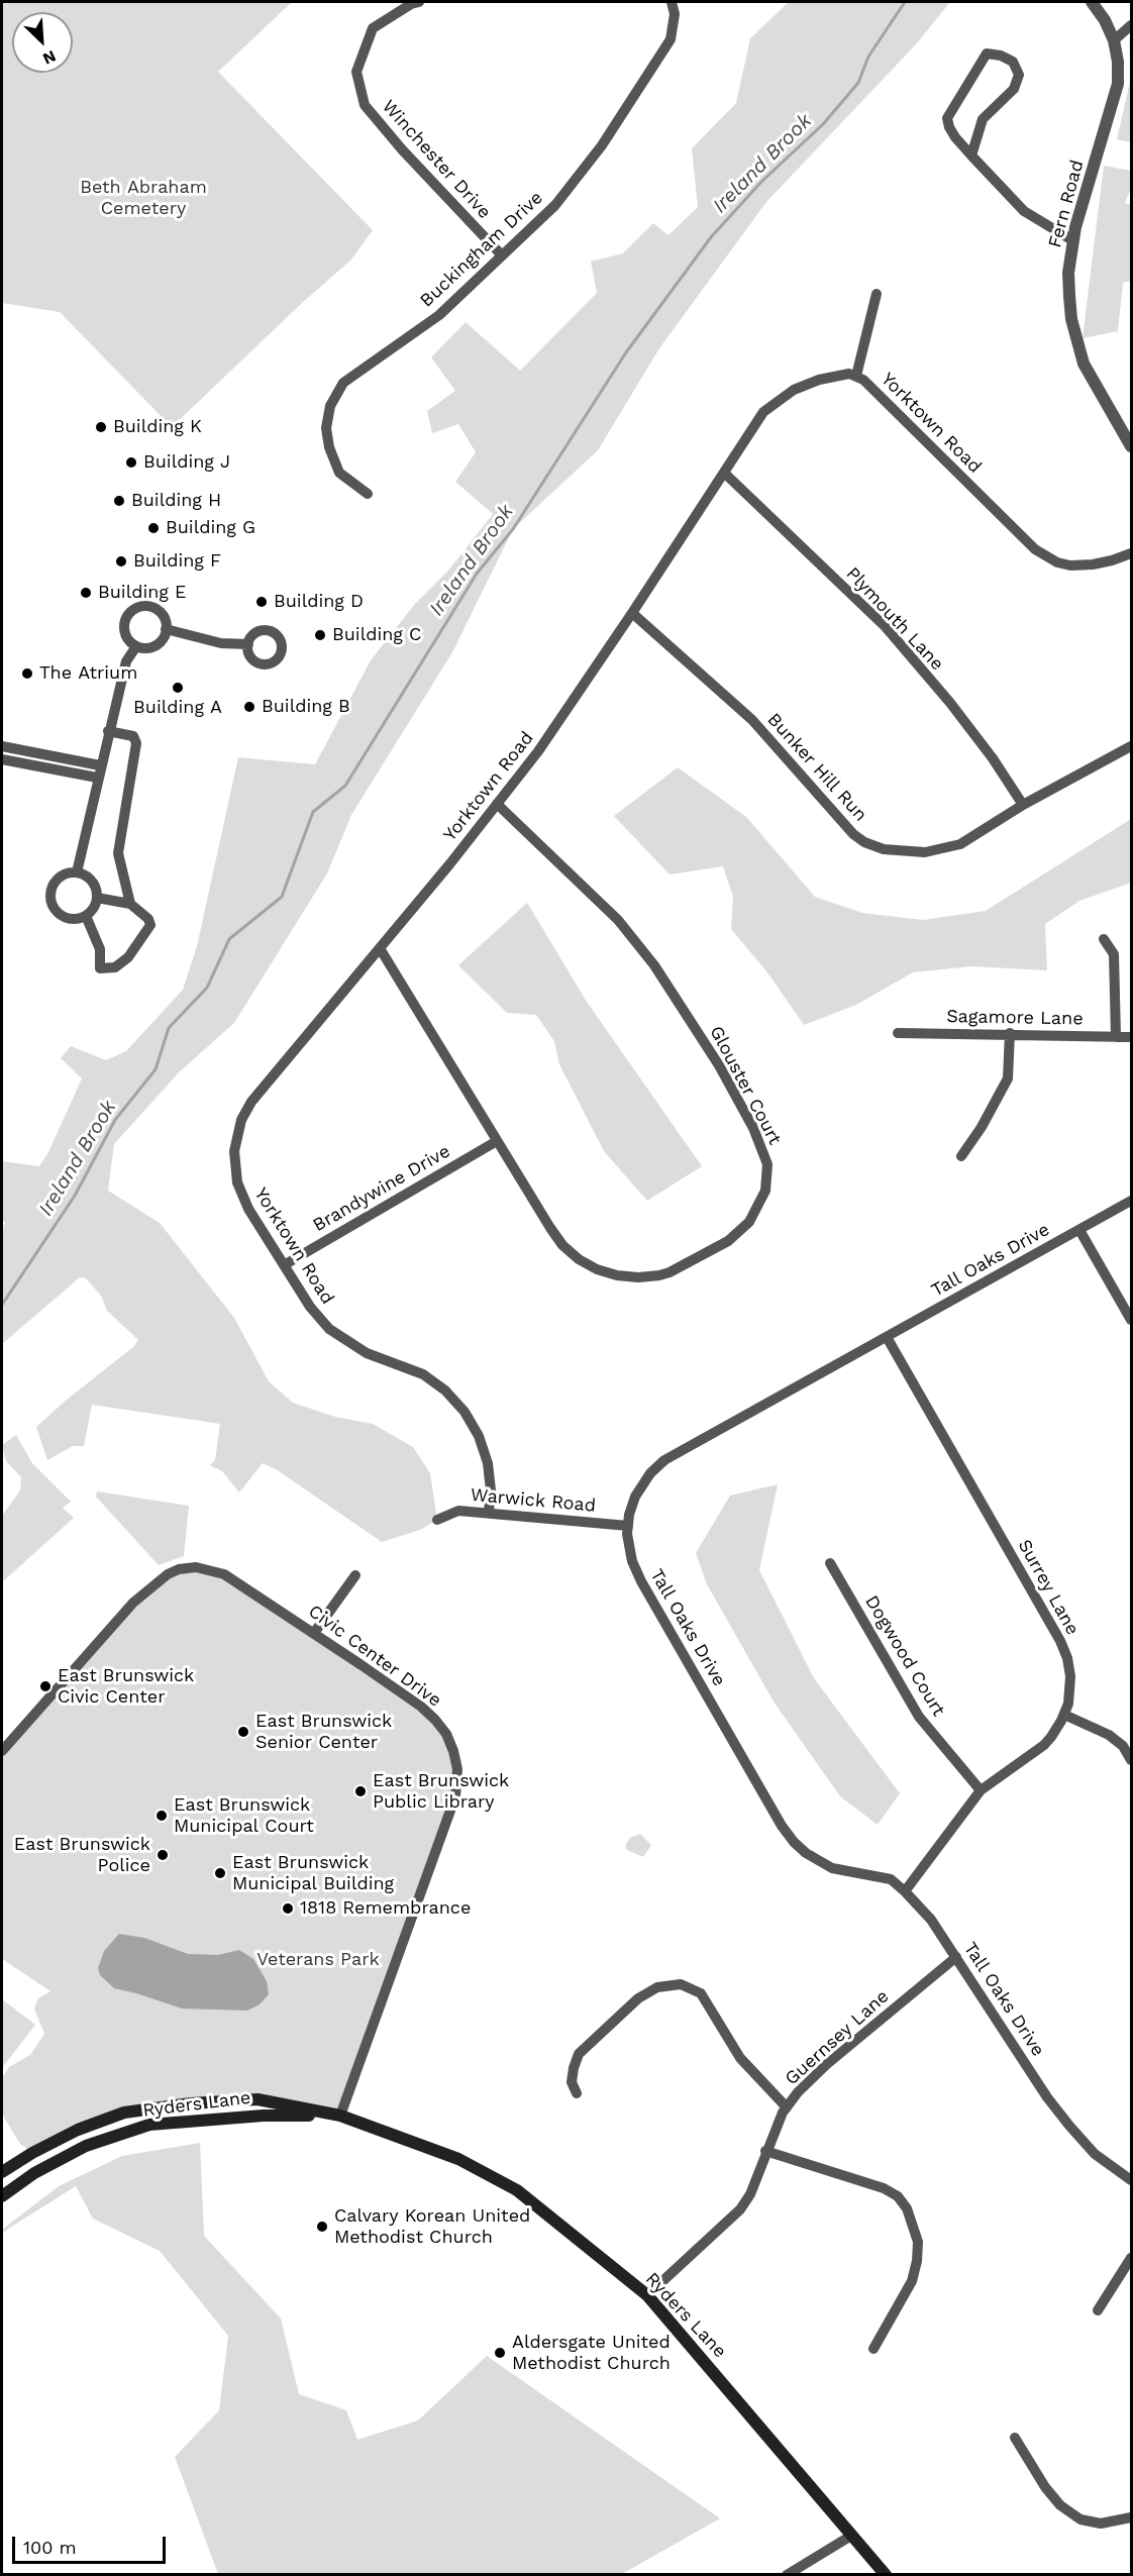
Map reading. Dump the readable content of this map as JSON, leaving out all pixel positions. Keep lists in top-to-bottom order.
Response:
{
  "streets": {
    "main road": ["Ryders Lane"],
    "street": [
      "Winchester Drive",
      "Fern Road",
      "Buckingham Drive",
      "Yorktown Road",
      "Plymouth Lane",
      "Bunker Hill Run",
      "Sagamore Lane",
      "Glouster Court",
      "Brandywine Drive",
      "Tall Oaks Drive",
      "Warwick Road",
      "Surrey Lane",
      "Civic Center Drive",
      "Dogwood Court",
      "Guernsey Lane"
    ]
  },
  "crossings": [
    ["Winchester Drive", "Buckingham Drive"],
    ["Yorktown Road", "Plymouth Lane"],
    ["Yorktown Road", "Bunker Hill Run"],
    ["Yorktown Road", "Glouster Court"],
    ["Yorktown Road", "Brandywine Drive"],
    ["Yorktown Road", "Warwick Road"],
    ["Plymouth Lane", "Bunker Hill Run"],
    ["Glouster Court", "Brandywine Drive"],
    ["Tall Oaks Drive", "Warwick Road"],
    ["Tall Oaks Drive", "Surrey Lane"],
    ["Tall Oaks Drive", "Guernsey Lane"],
    ["Surrey Lane", "Dogwood Court"],
    ["Civic Center Drive", "Ryders Lane"],
    ["Guernsey Lane", "Ryders Lane"]
  ],
  "water": ["Ireland Brook"],
  "parks": ["Beth Abraham Cemetery", "Veterans Park"],
  "places": [
    "Building K",
    "Building J",
    "Building H",
    "Building G",
    "Building F",
    "Building E",
    "Building D",
    "Building C",
    "The Atrium",
    "Building A",
    "Building B",
    "East Brunswick Civic Center",
    "East Brunswick Senior Center",
    "East Brunswick Public Library",
    "East Brunswick Municipal Court",
    "East Brunswick Police",
    "East Brunswick Municipal Building",
    "1818 Remembrance",
    "Calvary Korean United Methodist Church",
    "Aldersgate United Methodist Church"
  ],
  "scale_bar": "100 m",
  "north": "bottom right"
}
